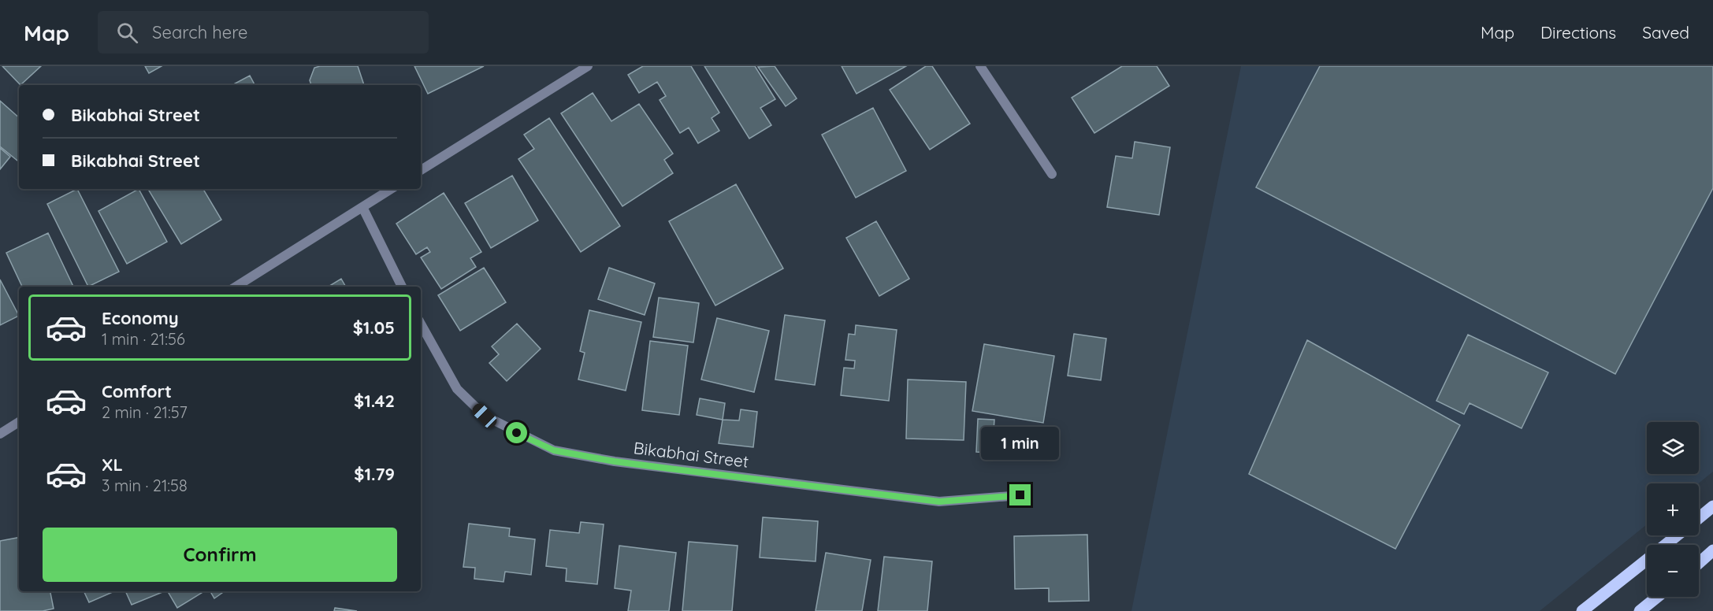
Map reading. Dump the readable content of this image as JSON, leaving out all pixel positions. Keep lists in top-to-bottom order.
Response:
{
  "streets": {
    "street": ["Bikabhai Street"]
  },
  "page": {
    "header": "Map",
    "search": "Search here",
    "nav": ["Map", "Directions", "Saved"],
    "banner": ["Bikabhai Street", "Bikabhai Street"],
    "list": [
      {
        "name": "Economy",
        "note": "1 min · 21:56",
        "value": "$1.05"
      },
      {
        "name": "Comfort",
        "note": "2 min · 21:57",
        "value": "$1.42"
      },
      {
        "name": "XL",
        "note": "3 min · 21:58",
        "value": "$1.79"
      }
    ],
    "map_buttons": ["+", "−"],
    "bubble": "1 min",
    "buttons": "Confirm"
  }
}
